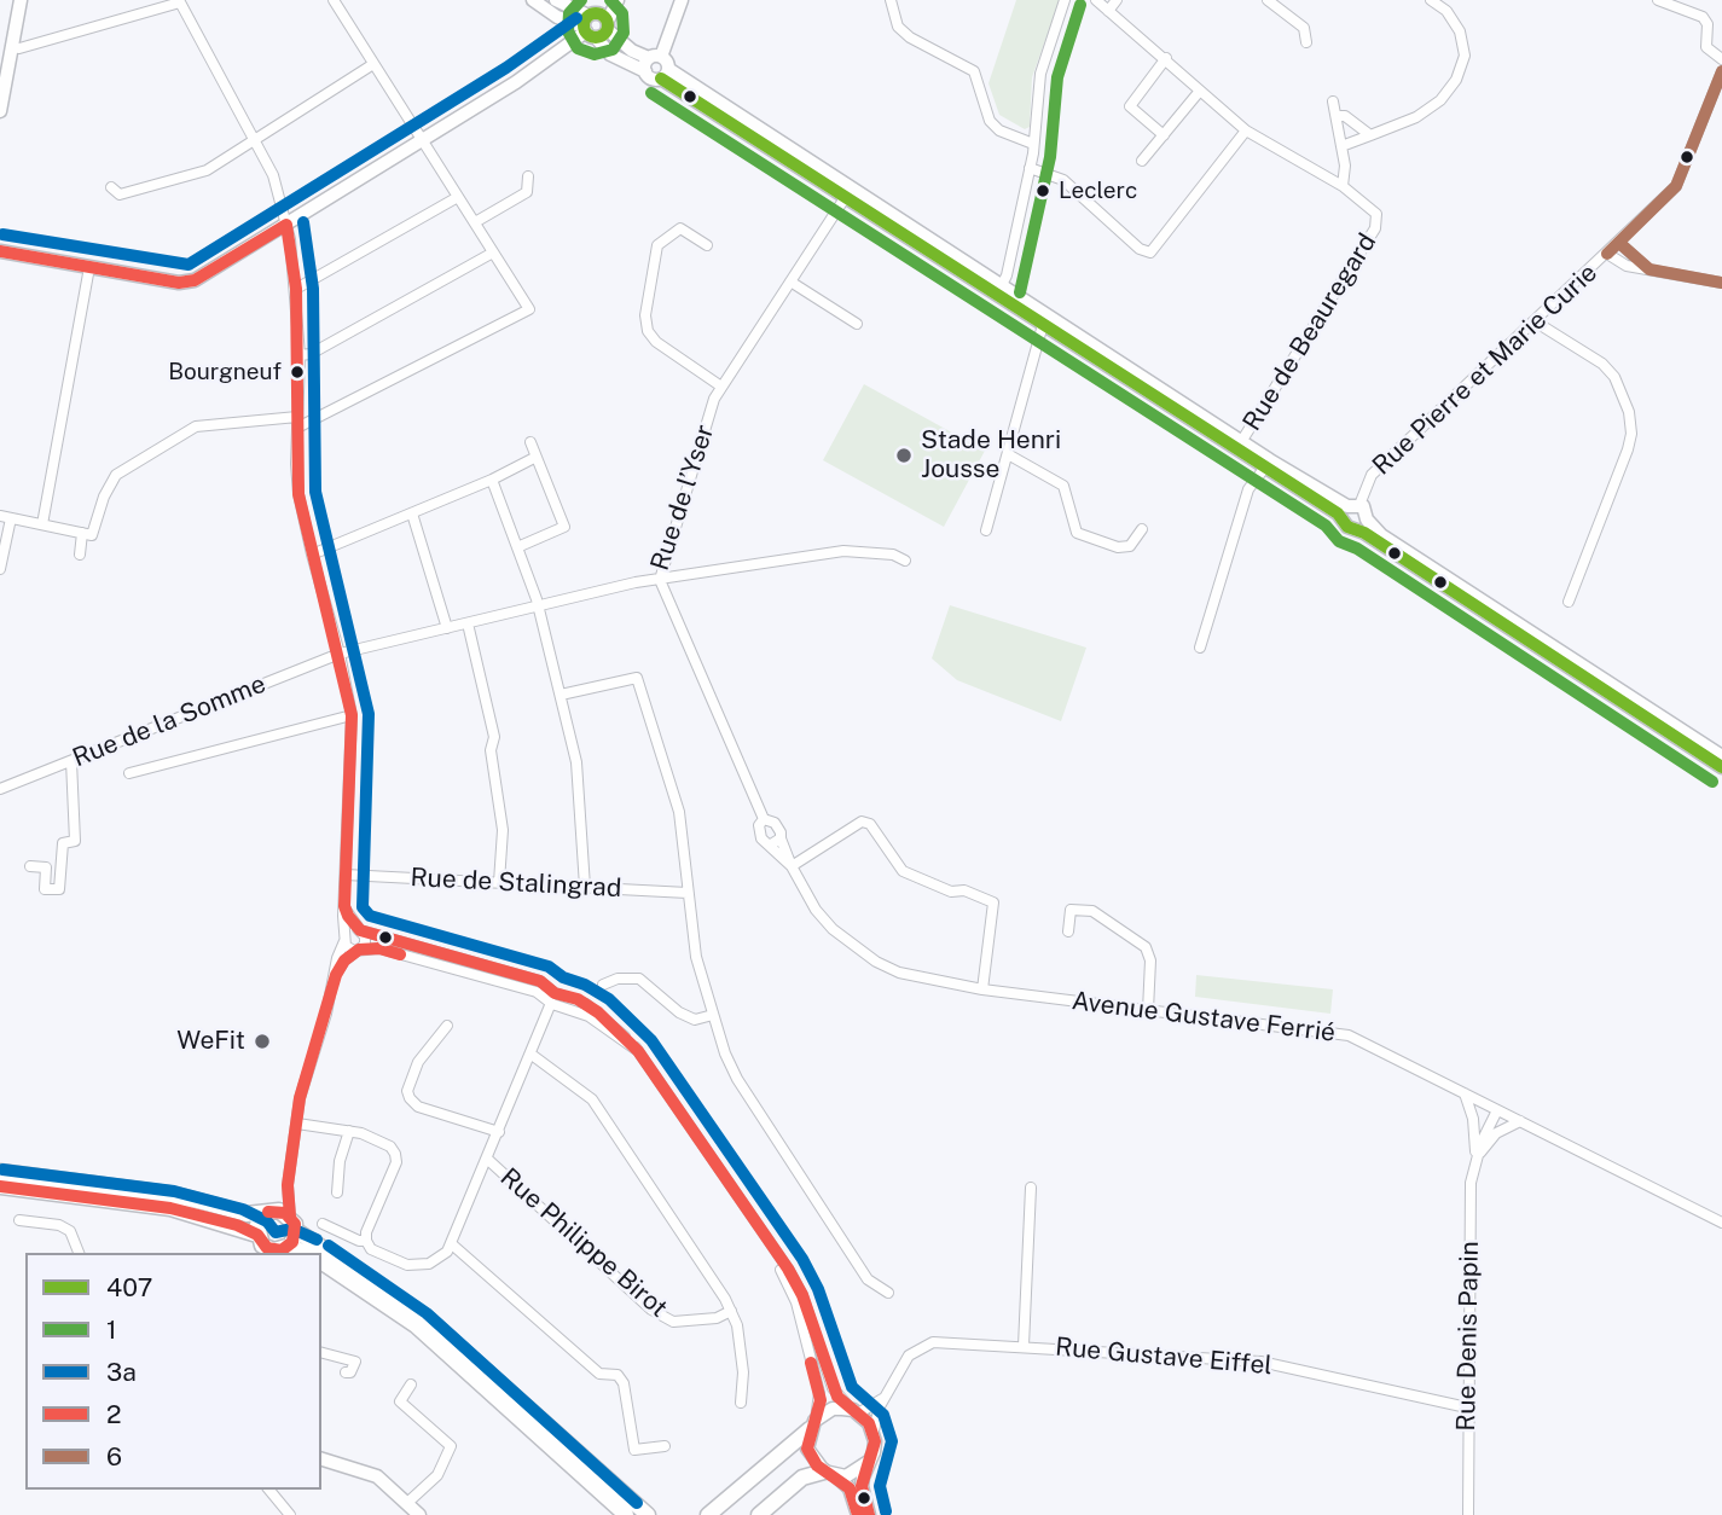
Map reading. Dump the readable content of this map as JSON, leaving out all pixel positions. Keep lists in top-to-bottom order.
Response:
{
  "streets": {
    "street": [
      "Rue de Beauregard",
      "Rue Pierre et Marie Curie",
      "Rue de l’Yser",
      "Rue de la Somme",
      "Rue de Stalingrad",
      "Avenue Gustave Ferrié",
      "Rue Philippe Birot",
      "Rue Denis Papin",
      "Rue Gustave Eiffel"
    ]
  },
  "crossings": [
    ["Rue de l’Yser", "Rue de la Somme"],
    ["Avenue Gustave Ferrié", "Rue Denis Papin"],
    ["Rue Denis Papin", "Rue Gustave Eiffel"]
  ],
  "places": [
    "Leclerc",
    "Bourgneuf",
    "Stade Henri Jousse",
    "WeFit"
  ],
  "lines": [
    "transit line 1",
    "transit line 407",
    "transit line 3a",
    "transit line 6",
    "transit line 2"
  ],
  "legend": [
    "407",
    "1",
    "3a",
    "2",
    "6"
  ]
}
